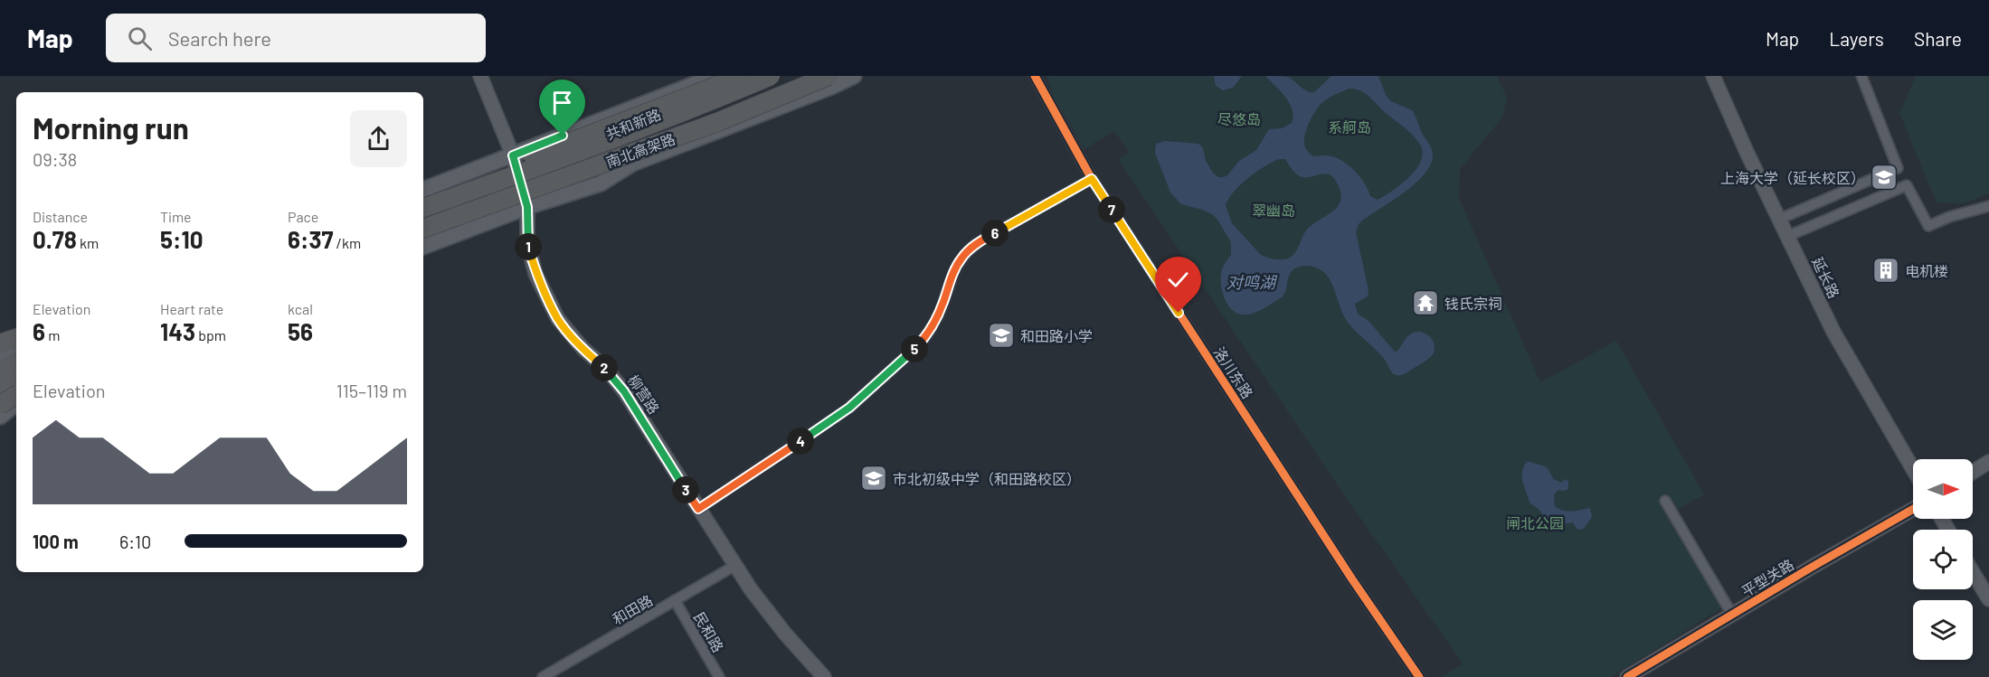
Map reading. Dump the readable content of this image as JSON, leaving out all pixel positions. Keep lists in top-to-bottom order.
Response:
{
  "streets": {
    "highway": ["南北高架路"],
    "main road": ["共和新路"],
    "street": [
      "延长路",
      "洛川东路",
      "柳营路",
      "平型关路",
      "和田路",
      "民和路"
    ]
  },
  "crossings": [
    ["共和新路", "柳营路"],
    ["柳营路", "和田路"],
    ["和田路", "民和路"]
  ],
  "water": ["对鸣湖"],
  "parks": [
    "尽悠岛",
    "系舸岛",
    "翠幽岛",
    "闸北公园"
  ],
  "places": {
    "school or university": ["上海大学（延长校区）", "和田路小学", "市北初级中学（和田路校区）"],
    "building": ["电机楼"],
    "temple": ["钱氏宗祠"]
  },
  "north": "right",
  "page": {
    "header": "Map",
    "search": "Search here",
    "nav": ["Map", "Layers", "Share"],
    "heading": ["Morning run", "09:38"],
    "stats": [
      ["Distance", "0.78 km"],
      ["Time", "5:10"],
      ["Pace", "6:37 /km"],
      ["Elevation", "6 m"],
      ["Heart rate", "143 bpm"],
      ["kcal", "56"]
    ],
    "pins": [
      "7",
      "6",
      "1",
      "5",
      "2",
      "4",
      "3"
    ],
    "chart": ["Elevation", "115–119 m"],
    "list": [
      {
        "name": "100 m",
        "note": "6:10"
      }
    ]
  }
}
